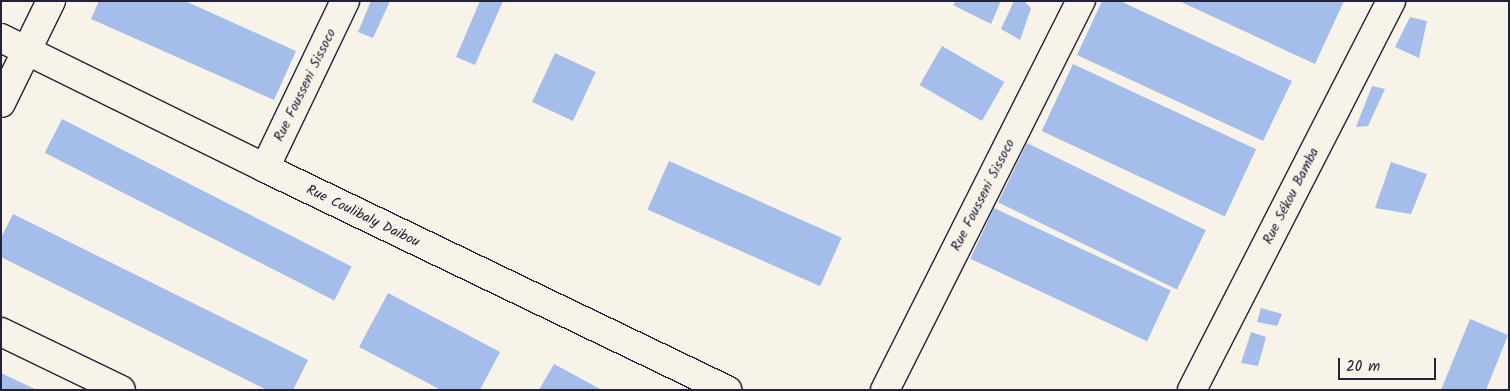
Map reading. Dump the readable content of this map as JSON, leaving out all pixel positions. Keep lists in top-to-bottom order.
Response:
{
  "streets": {
    "street": ["Rue Fousseni Sissoco", "Rue Sékou Bamba", "Rue Coulibaly Daibou"]
  },
  "crossings": [
    ["Rue Fousseni Sissoco", "Rue Coulibaly Daibou"]
  ],
  "scale_bar": "20 m"
}
